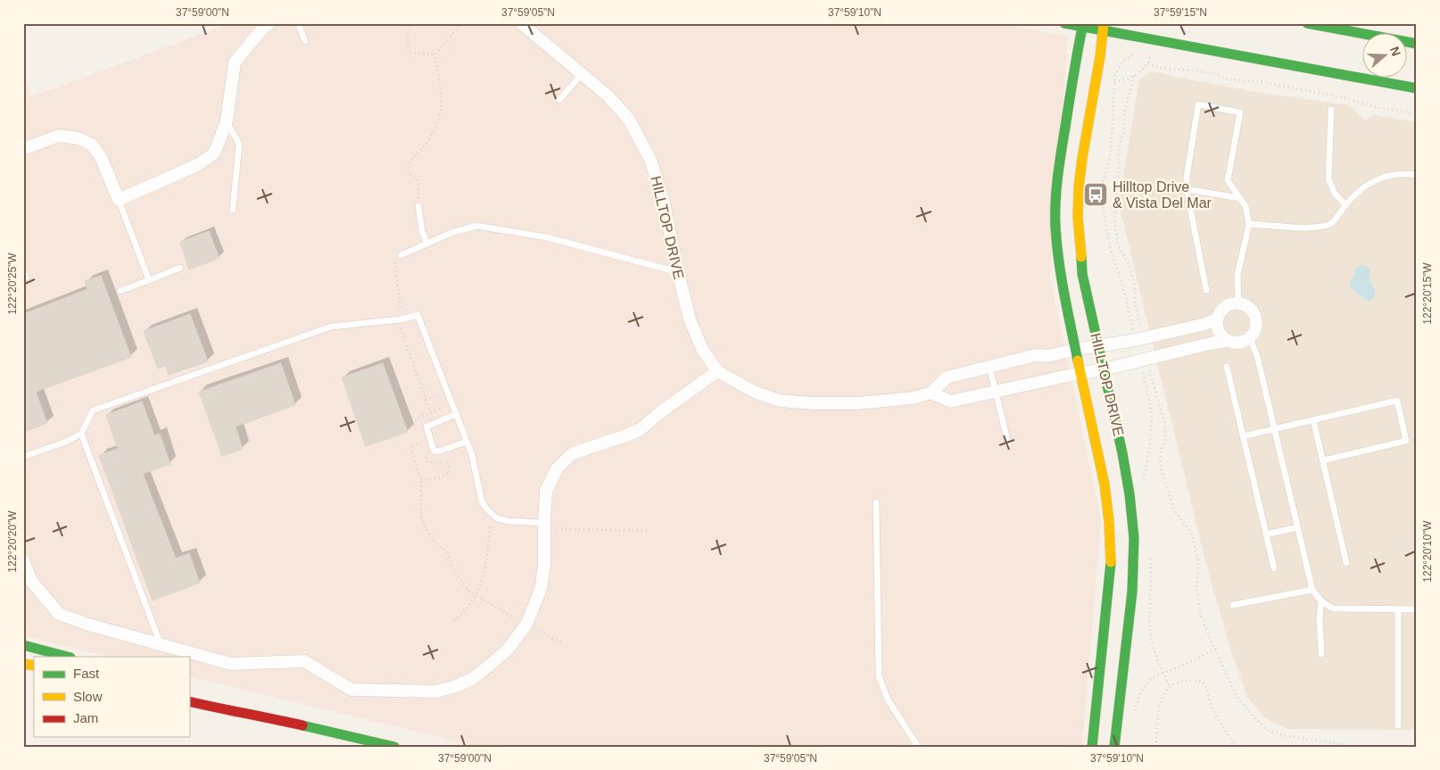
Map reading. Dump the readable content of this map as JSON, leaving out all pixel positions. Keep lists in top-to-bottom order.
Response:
{
  "streets": {
    "main road": ["HILLTOP DRIVE"]
  },
  "places": {
    "bus stop": ["Hilltop Drive & Vista Del Mar"]
  },
  "legend": ["Fast", "Slow", "Jam"],
  "north": "right",
  "coordinates": [
    "37°59'00\"N",
    "37°59'05\"N",
    "37°59'10\"N",
    "37°59'15\"N",
    "122°20'25\"W",
    "122°20'15\"W",
    "122°20'20\"W",
    "122°20'10\"W"
  ]
}
